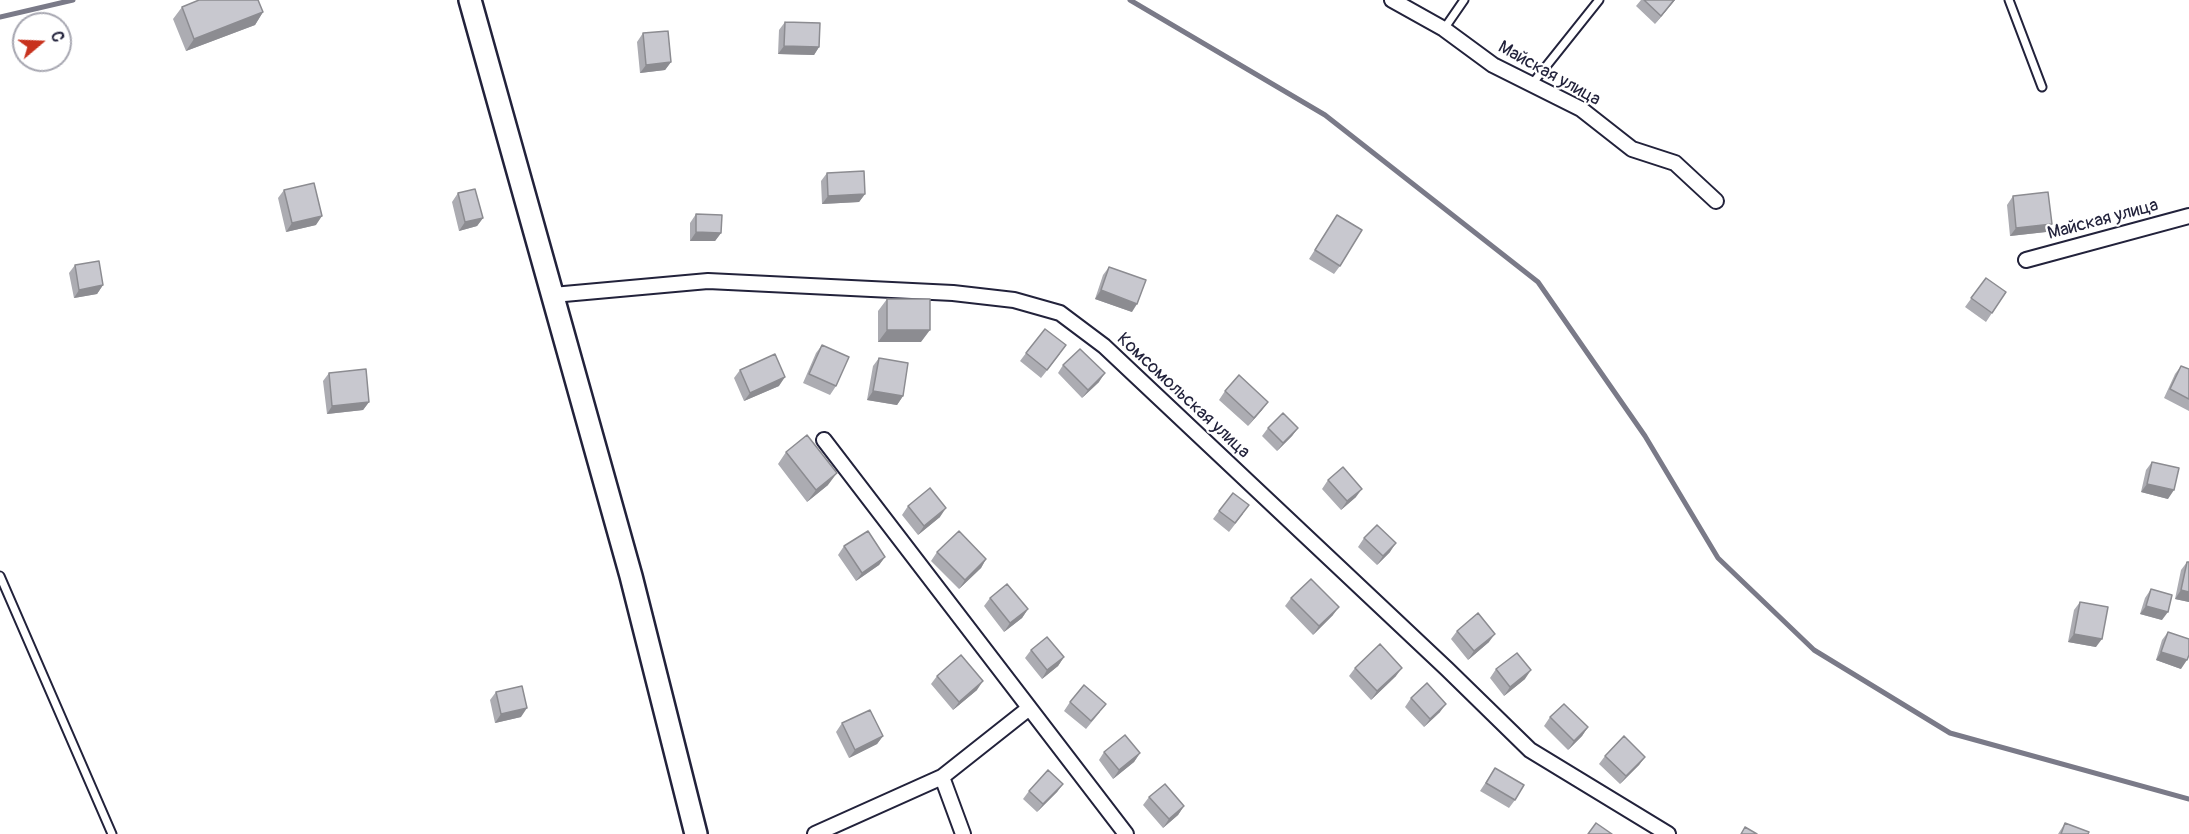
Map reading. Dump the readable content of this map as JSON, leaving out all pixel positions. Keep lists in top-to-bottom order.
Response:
{
  "streets": {
    "street": ["Майская улица", "Комсомольская улица"]
  },
  "north": "right"
}
